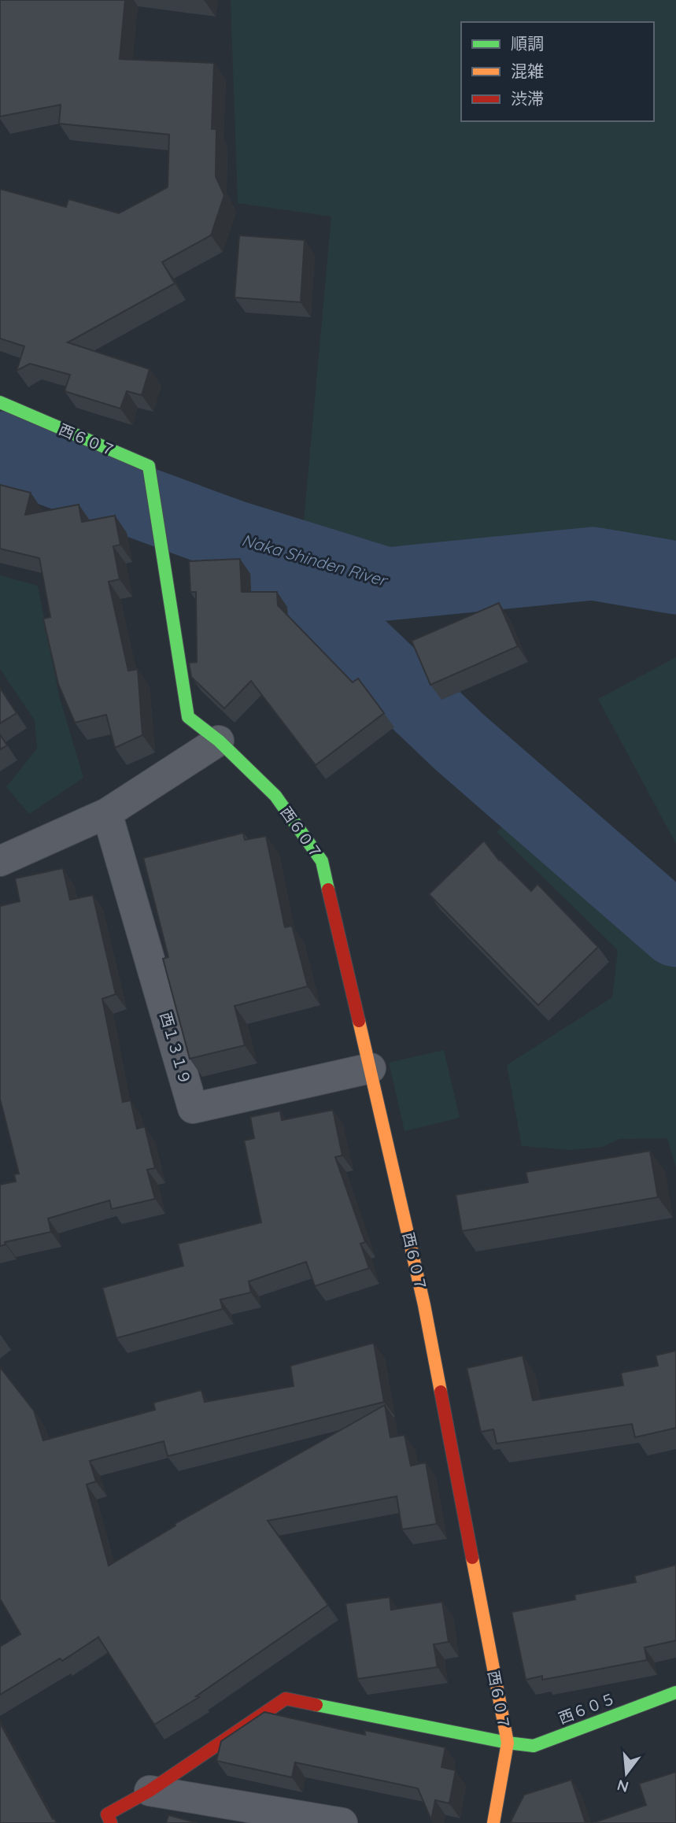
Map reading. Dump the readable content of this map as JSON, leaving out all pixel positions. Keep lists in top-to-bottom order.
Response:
{
  "streets": {
    "street": ["西６０７", "西１３１９", "西６０５"]
  },
  "crossings": [
    ["西６０７", "西１３１９"],
    ["西６０７", "西６０５"]
  ],
  "water": ["Naka Shinden River"],
  "legend": ["順調", "混雑", "渋滞"],
  "north": "bottom"
}
